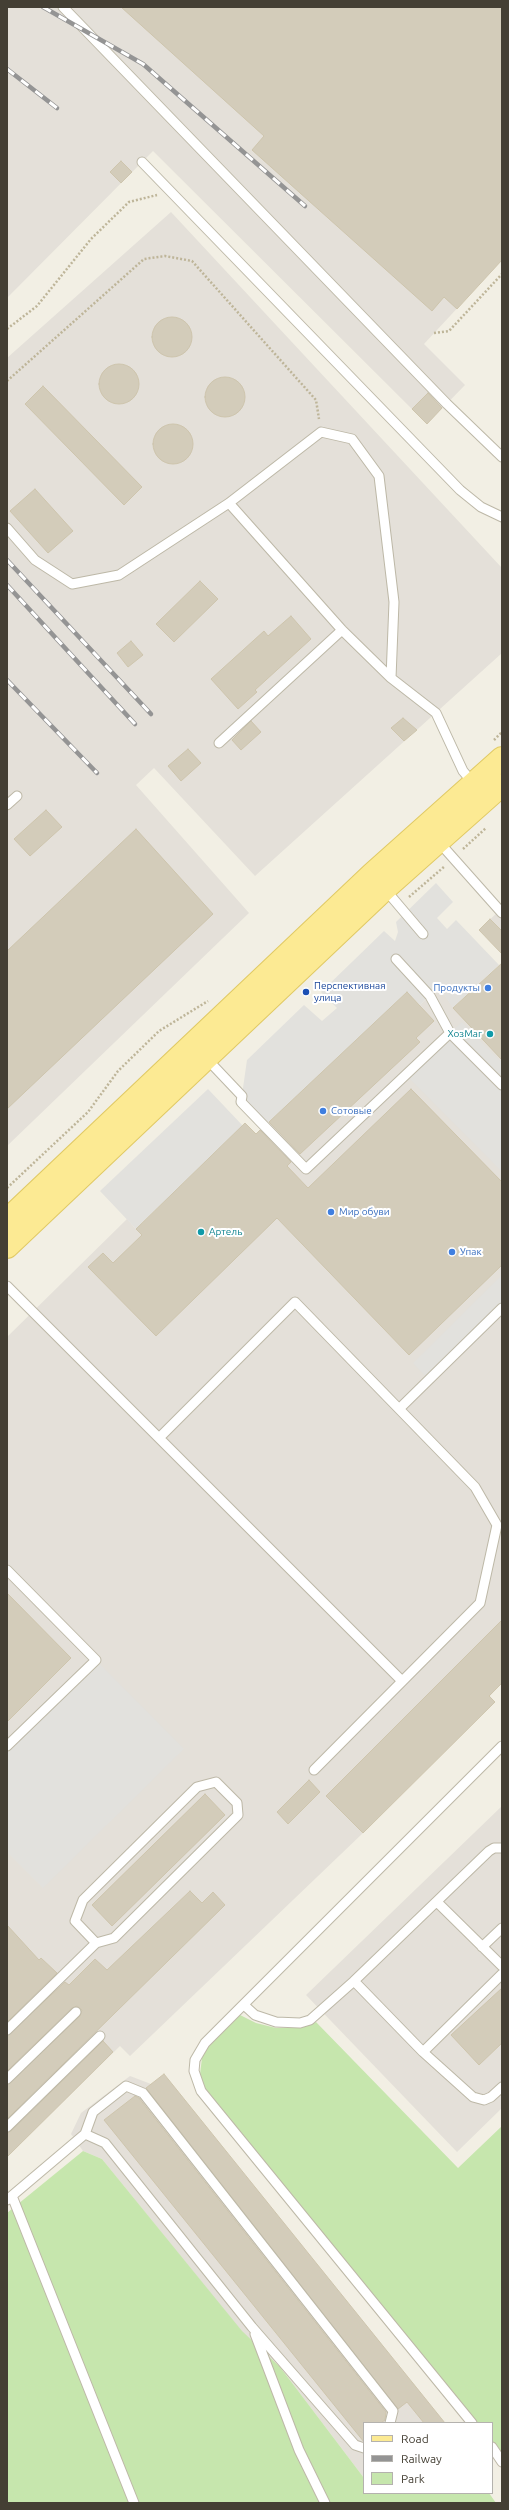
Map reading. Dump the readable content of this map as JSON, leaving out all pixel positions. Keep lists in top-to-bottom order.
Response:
{
  "places": [
    "Продукты",
    "Перспективная улица",
    "ХозМаг",
    "Сотовые",
    "Мир обуви",
    "Артель",
    "Упак"
  ],
  "legend": ["Road", "Railway", "Park"]
}
